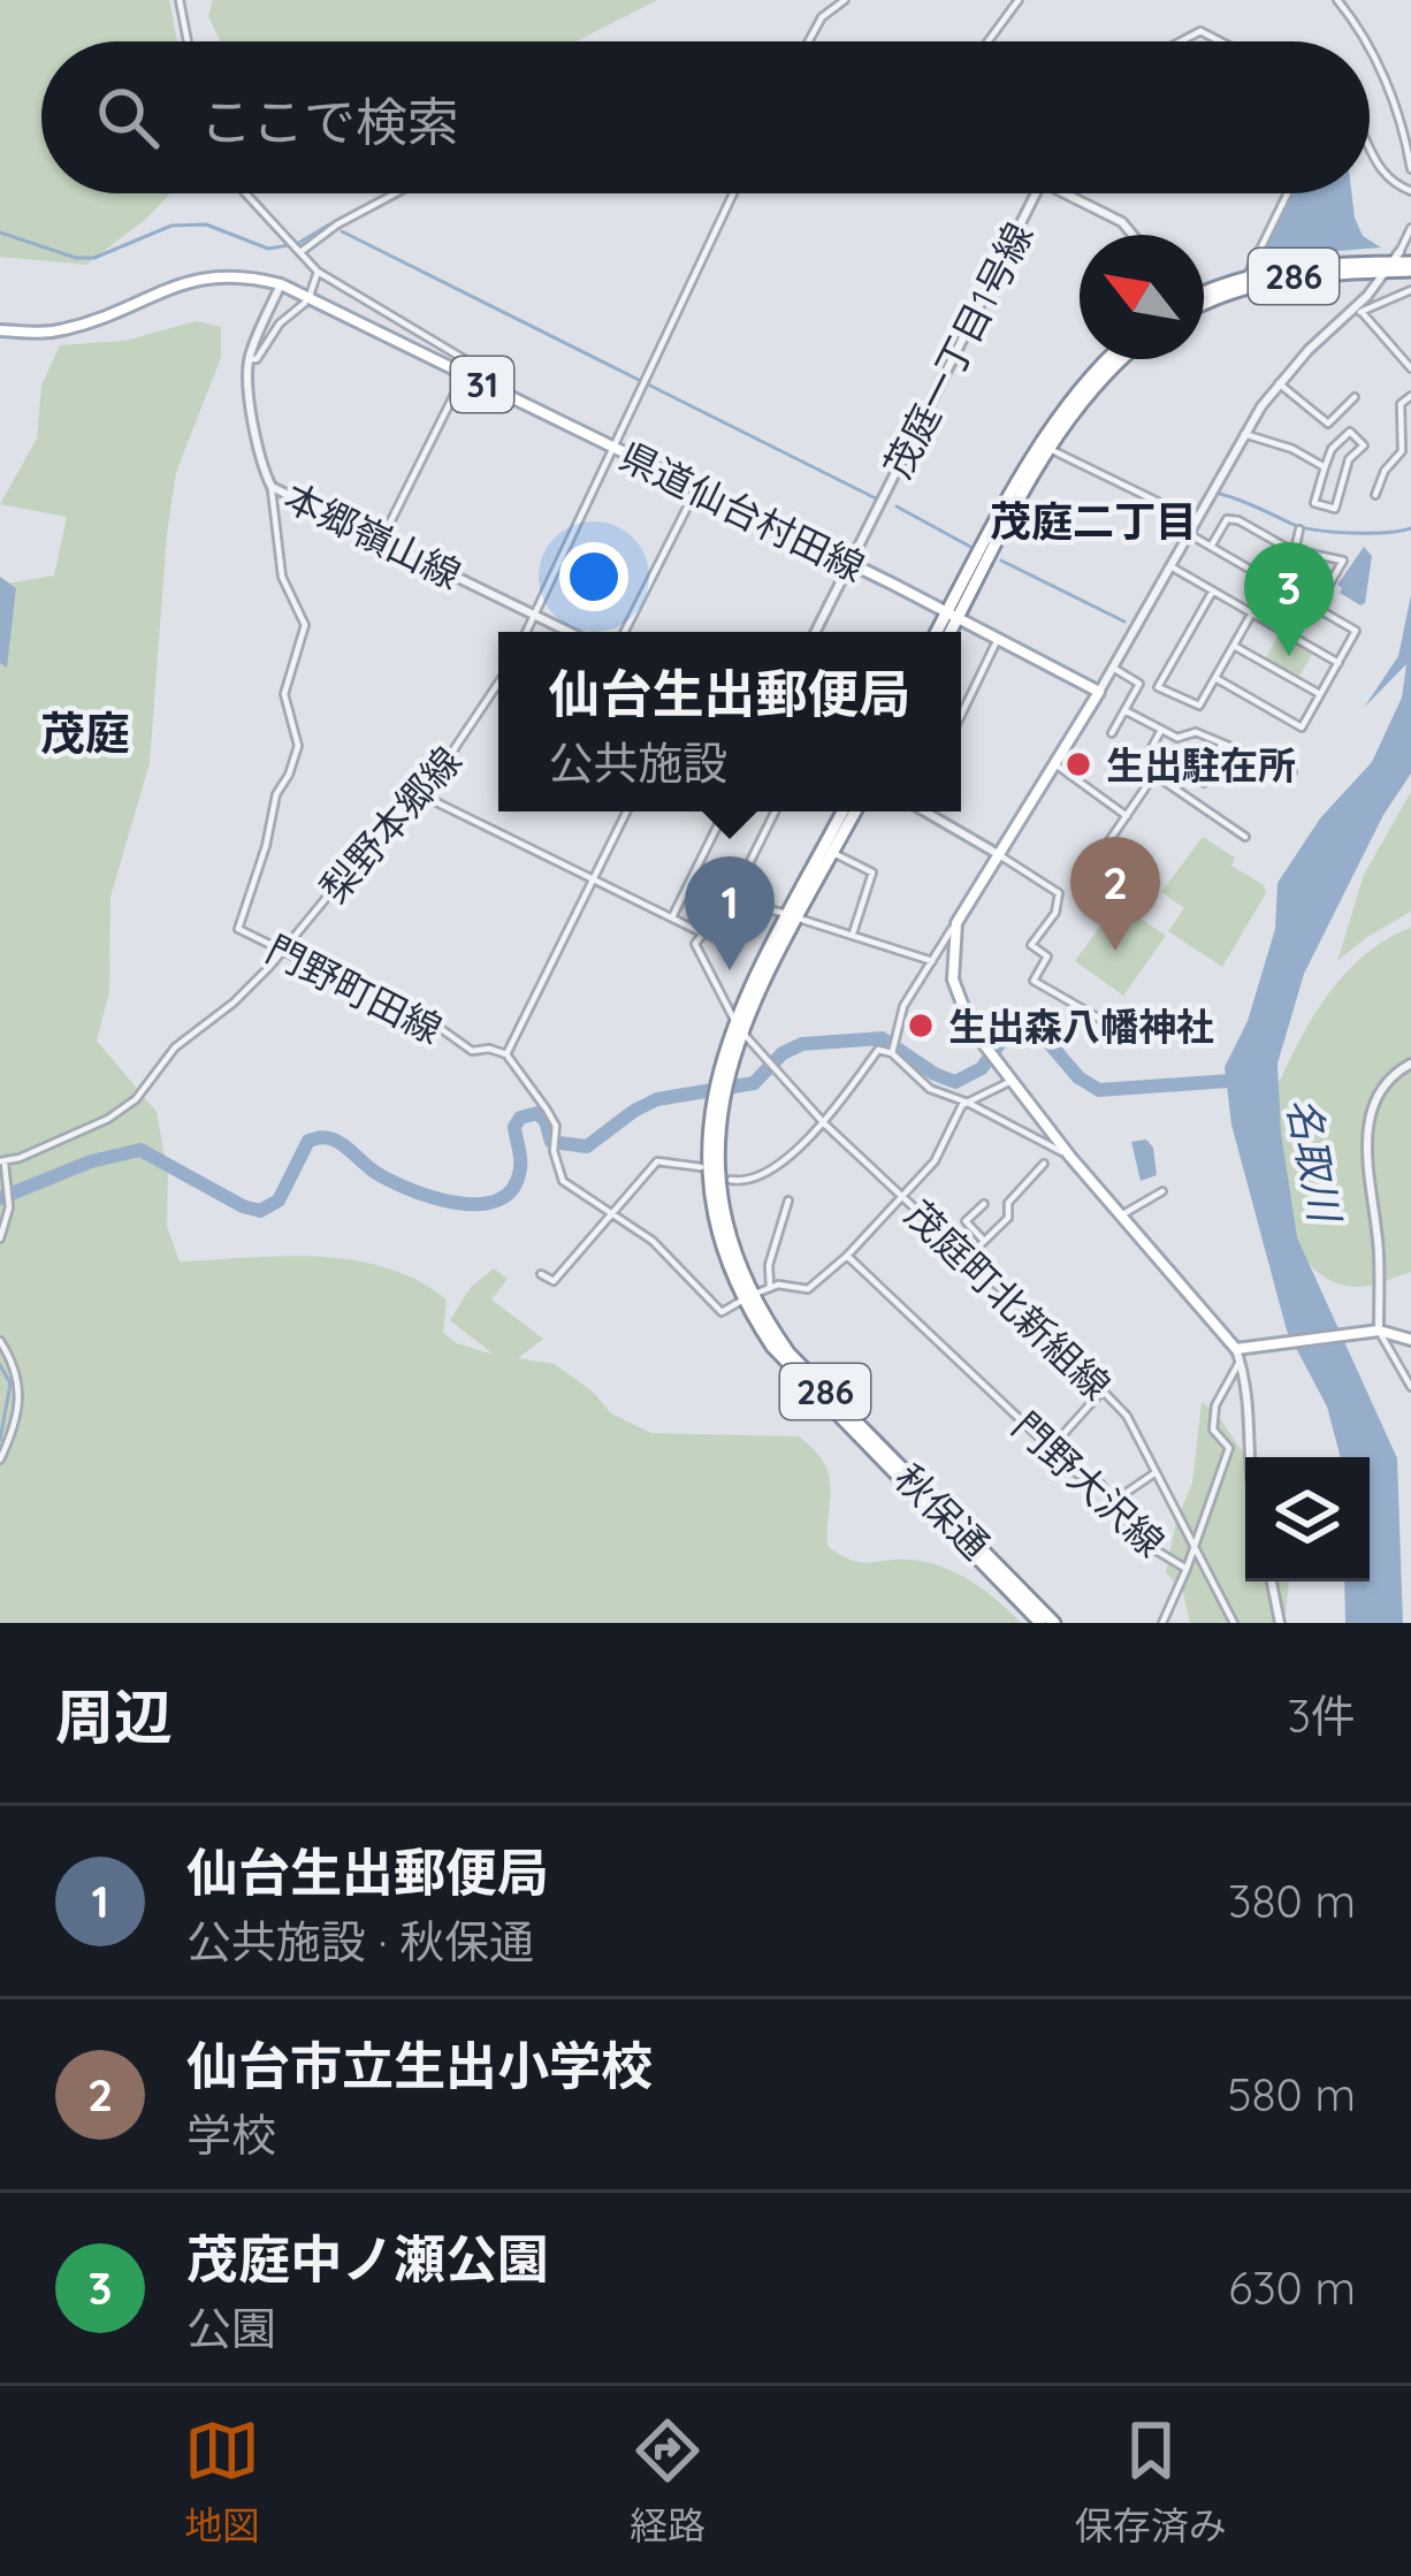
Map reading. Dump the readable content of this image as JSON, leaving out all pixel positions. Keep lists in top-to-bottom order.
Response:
{
  "streets": {
    "highway": ["286", "秋保通"],
    "main road": ["31", "県道仙台村田線"],
    "street": [
      "茂庭一丁目1号線",
      "本郷嶺山線",
      "梨野本郷線",
      "門野町田線",
      "茂庭町北新組線",
      "門野大沢線"
    ]
  },
  "crossings": [
    ["茂庭一丁目1号線", "県道仙台村田線"],
    ["県道仙台村田線", "本郷嶺山線"],
    ["本郷嶺山線", "門野町田線"],
    ["梨野本郷線", "門野町田線"],
    ["茂庭町北新組線", "門野大沢線"],
    ["茂庭町北新組線", "秋保通"]
  ],
  "districts": ["茂庭二丁目", "茂庭"],
  "water": ["名取川"],
  "places": ["生出駐在所", "生出森八幡神社"],
  "north": "top left",
  "page": {
    "search": "ここで検索",
    "pins": ["3", "2", "1"],
    "popup": ["仙台生出郵便局", "公共施設"],
    "heading": ["周辺", "3件"],
    "list": [
      {
        "mark": "1",
        "name": "仙台生出郵便局",
        "note": "公共施設 · 秋保通",
        "value": "380 m"
      },
      {
        "mark": "2",
        "name": "仙台市立生出小学校",
        "note": "学校",
        "value": "580 m"
      },
      {
        "mark": "3",
        "name": "茂庭中ノ瀬公園",
        "note": "公園",
        "value": "630 m"
      }
    ],
    "nav": ["地図", "経路", "保存済み"]
  }
}
